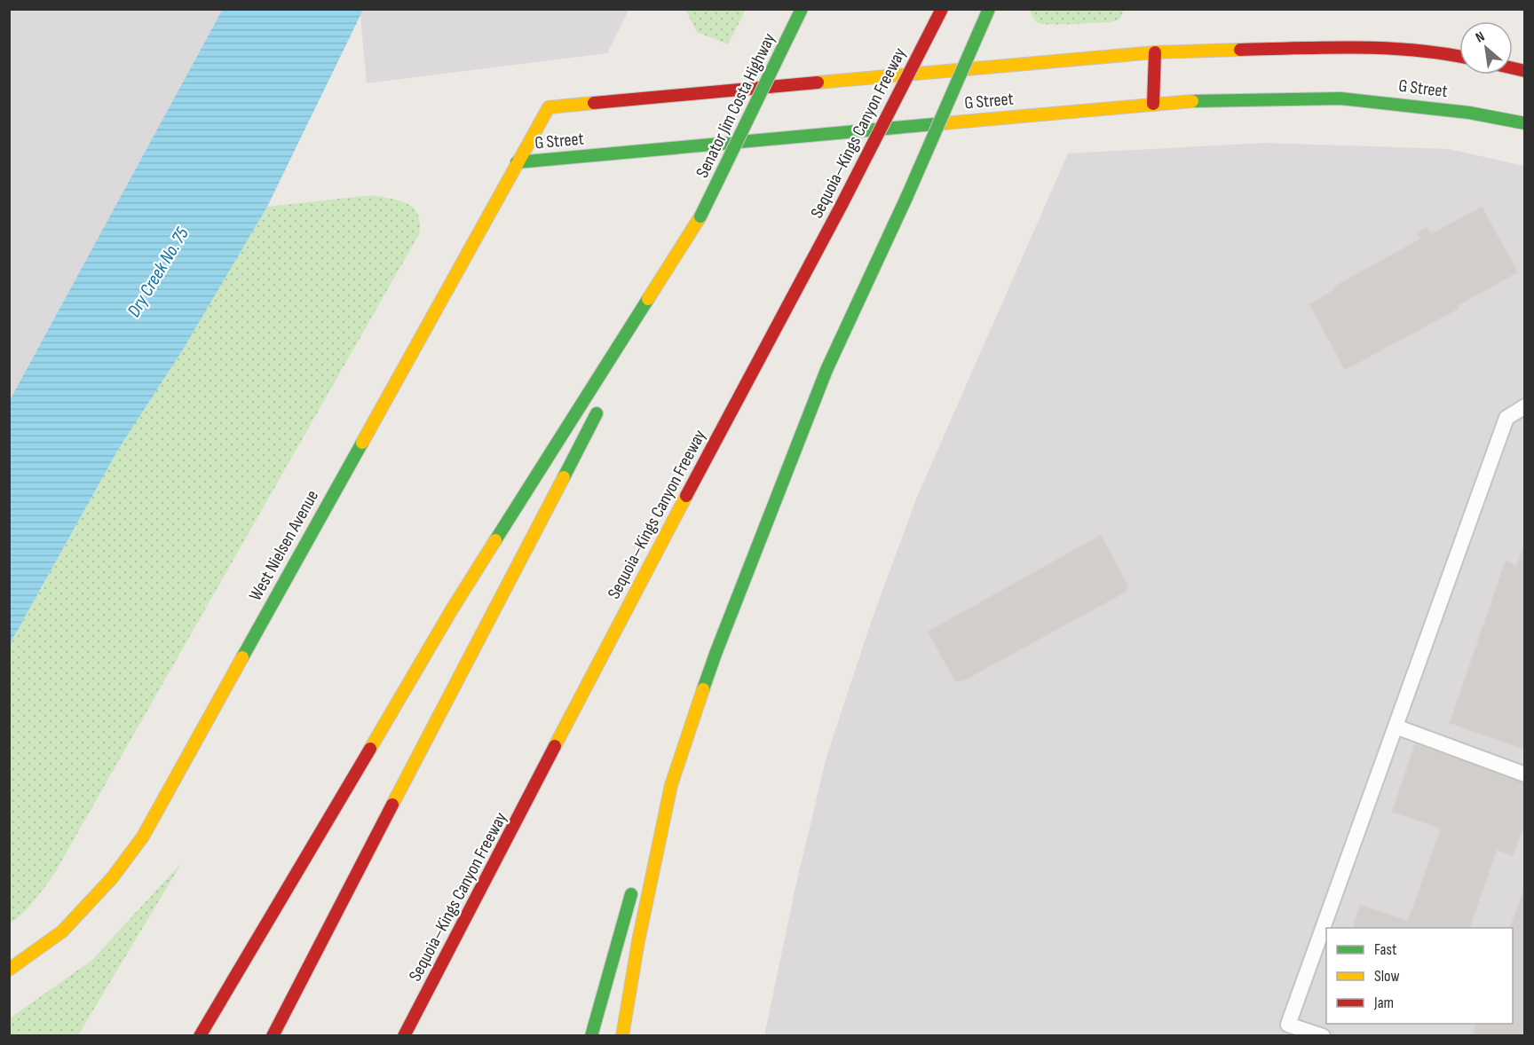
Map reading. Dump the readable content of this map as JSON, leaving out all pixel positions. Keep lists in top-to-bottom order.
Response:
{
  "streets": {
    "main road": [
      "G Street",
      "Senator Jim Costa Highway",
      "Sequoia–Kings Canyon Freeway",
      "West Nielsen Avenue"
    ]
  },
  "crossings": [
    ["G Street", "West Nielsen Avenue"]
  ],
  "water": ["Dry Creek No. 75"],
  "legend": ["Fast", "Slow", "Jam"],
  "north": "top left"
}
